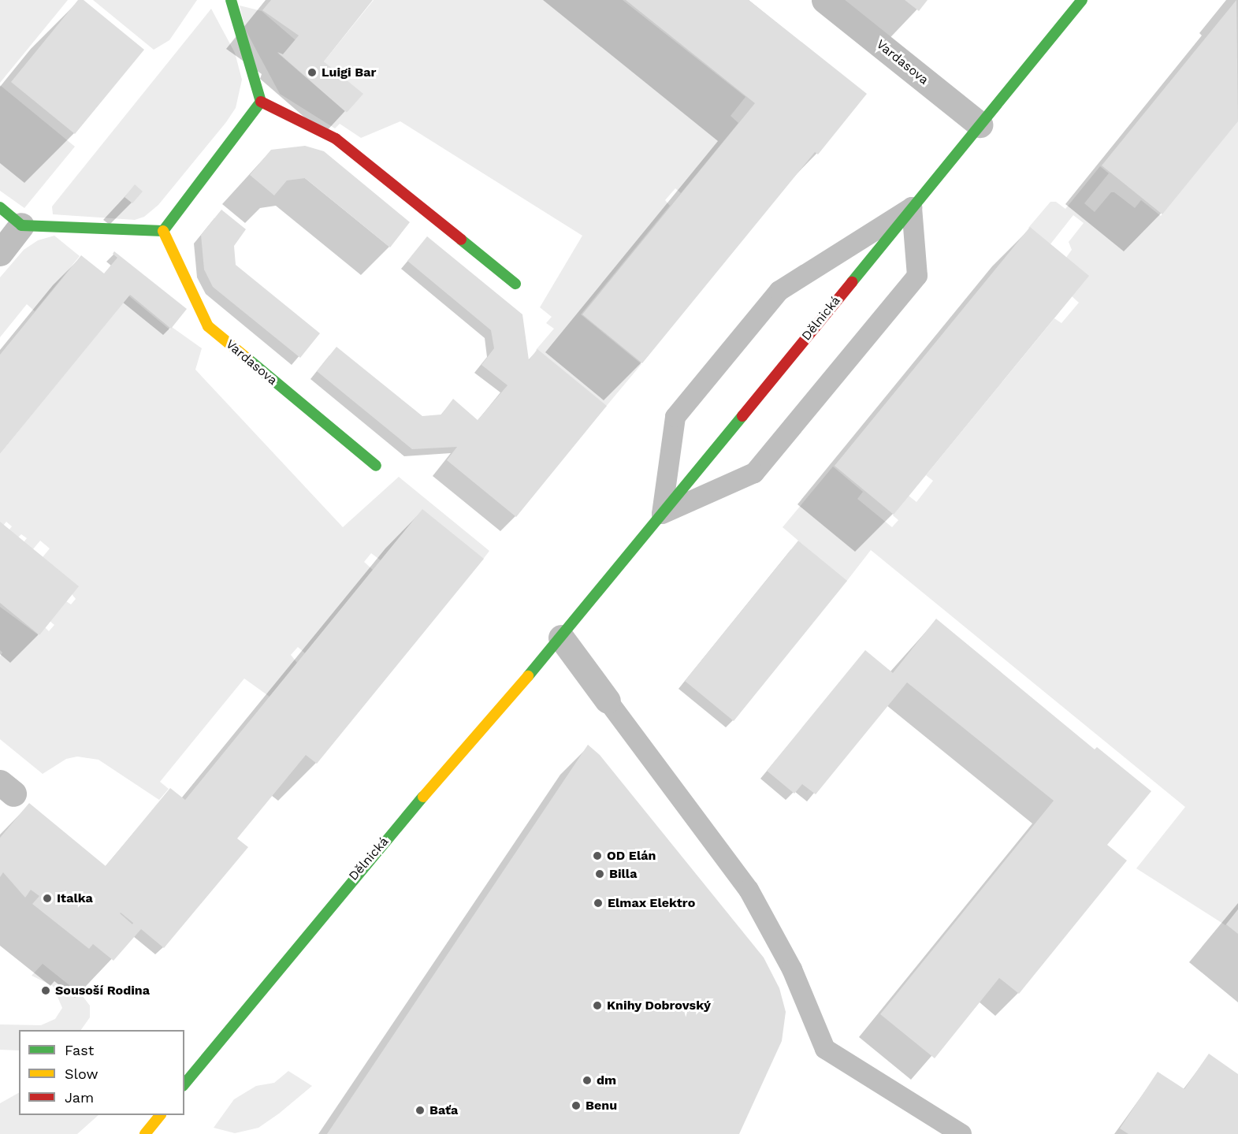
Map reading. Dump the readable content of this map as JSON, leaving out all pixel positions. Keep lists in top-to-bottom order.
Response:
{
  "streets": {
    "street": ["Vardasova", "Dělnická"]
  },
  "crossings": [
    ["Vardasova", "Dělnická"]
  ],
  "places": [
    "Luigi Bar",
    "OD Elán",
    "Billa",
    "Italka",
    "Elmax Elektro",
    "Sousoší Rodina",
    "Knihy Dobrovský",
    "dm",
    "Benu",
    "Baťa"
  ],
  "legend": ["Fast", "Slow", "Jam"]
}
